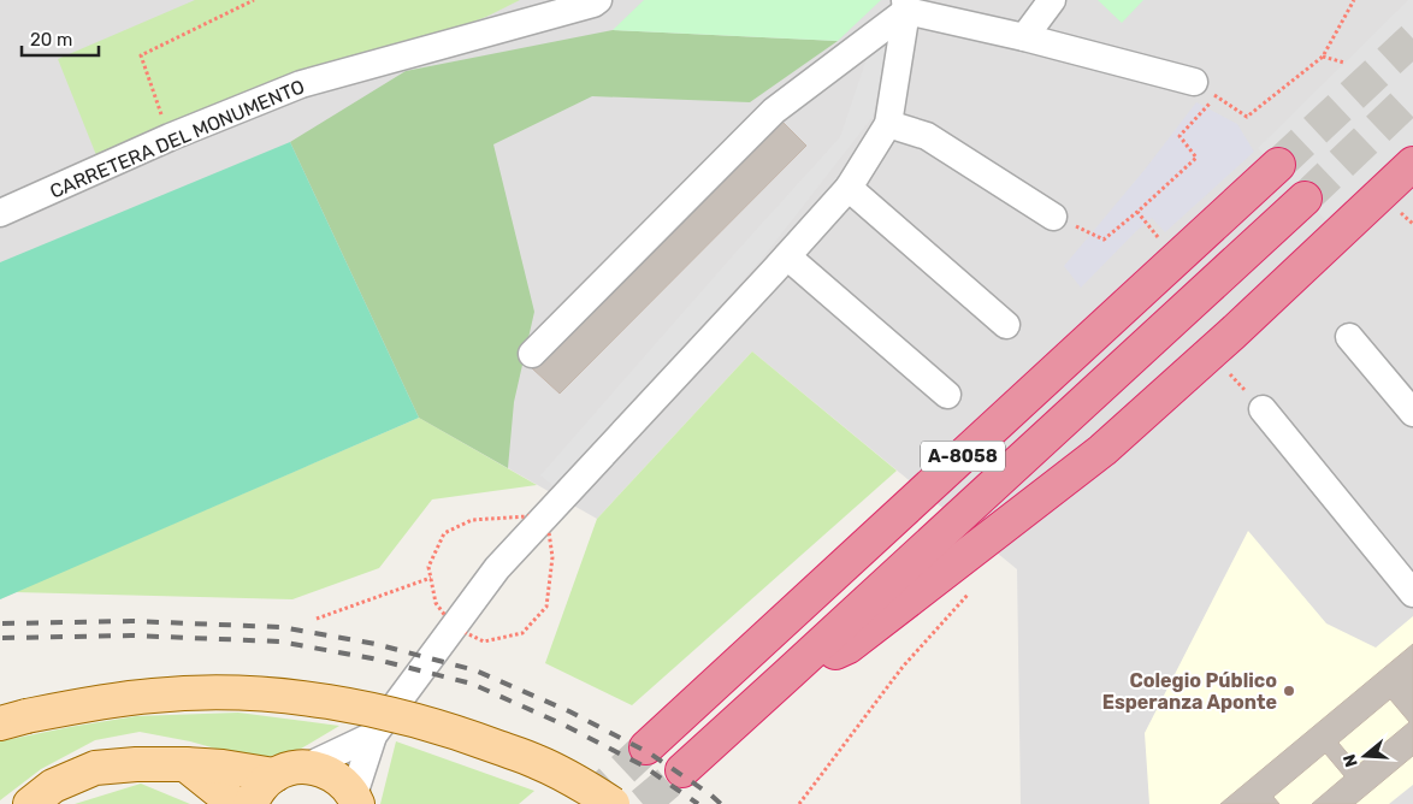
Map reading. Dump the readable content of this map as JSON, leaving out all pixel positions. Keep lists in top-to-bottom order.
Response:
{
  "streets": {
    "highway": ["A-8058"],
    "street": ["CARRETERA DEL MONUMENTO"]
  },
  "places": ["Colegio Público Esperanza Aponte"],
  "scale_bar": "20 m",
  "north": "left"
}
